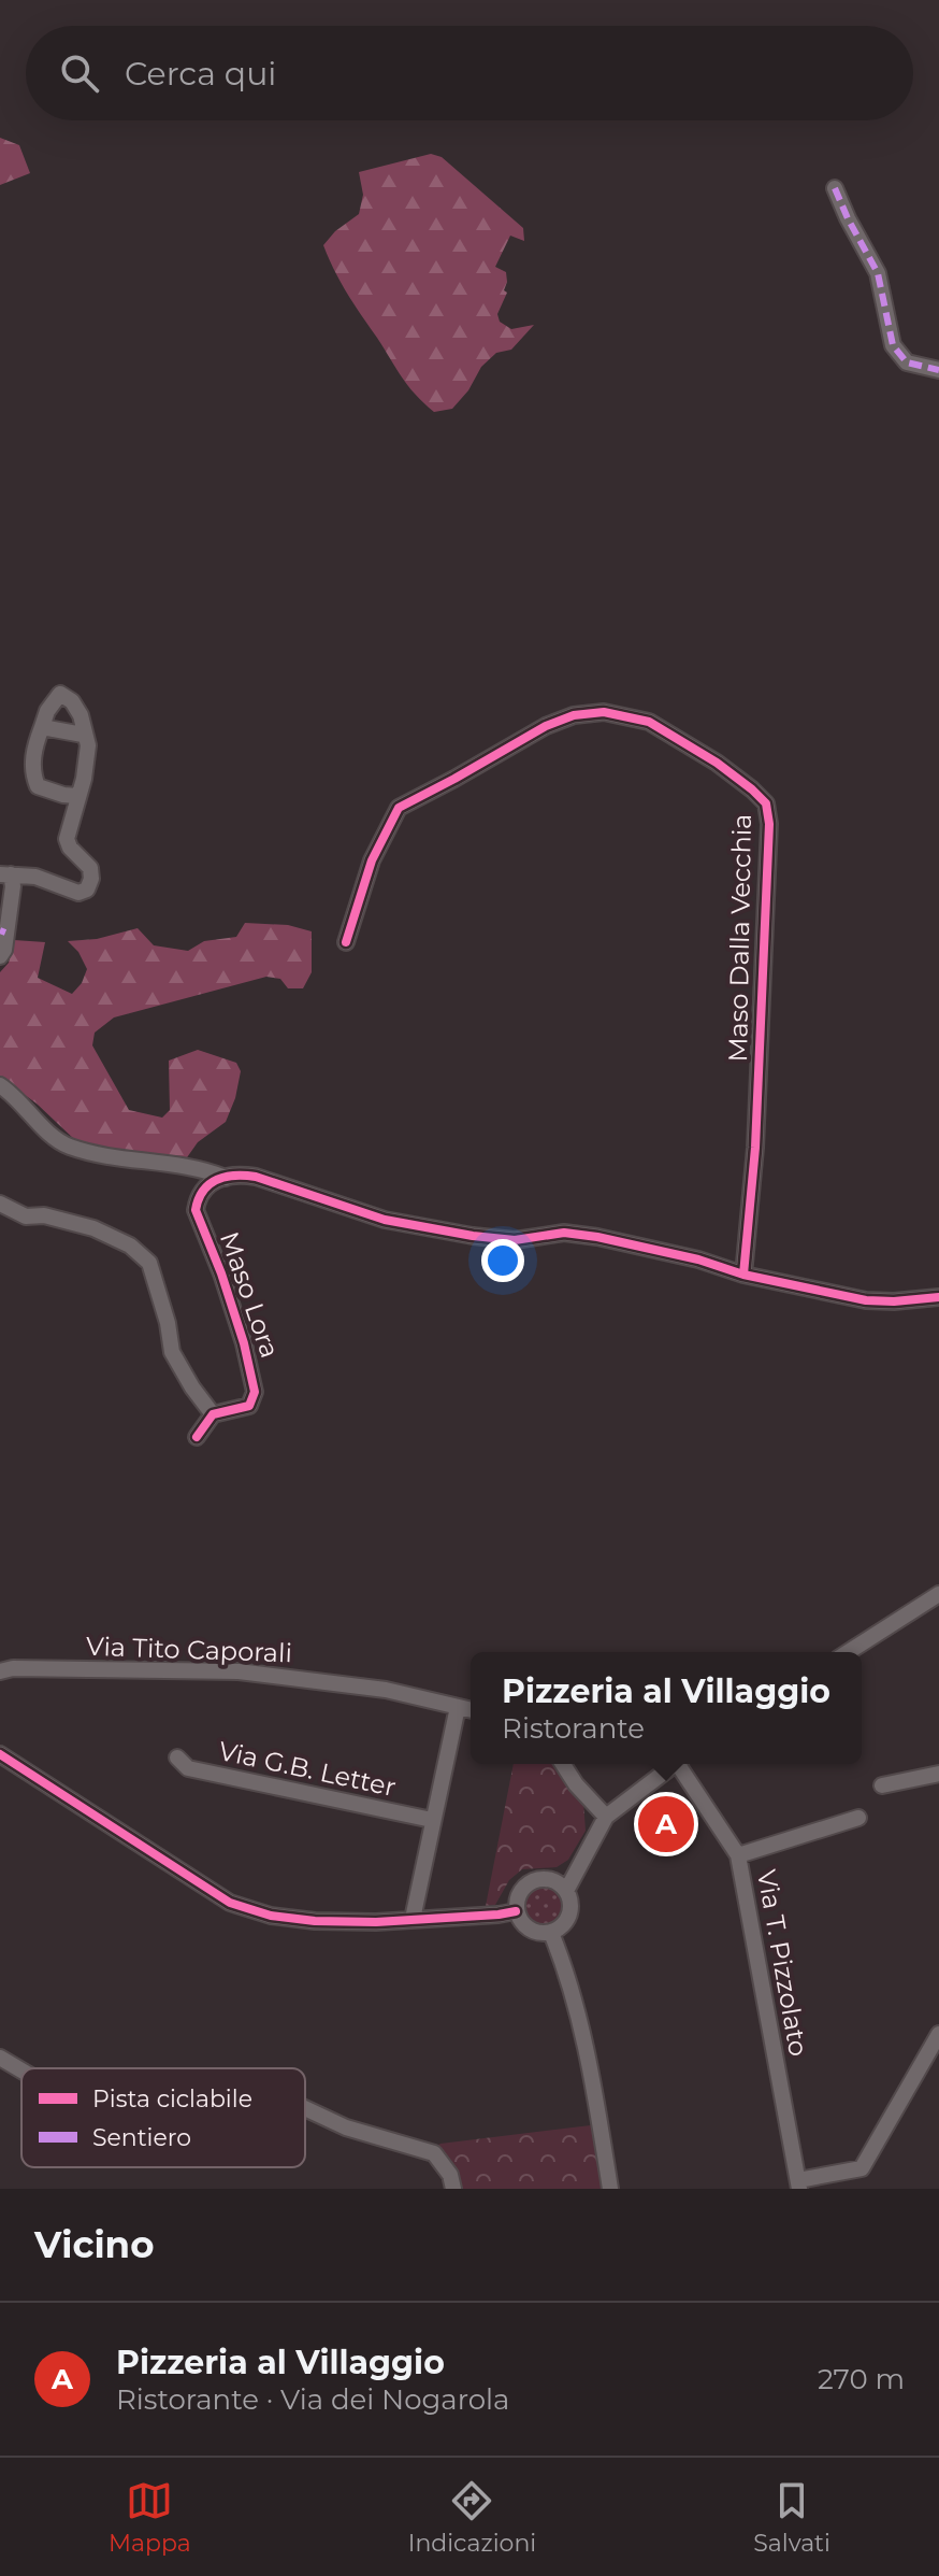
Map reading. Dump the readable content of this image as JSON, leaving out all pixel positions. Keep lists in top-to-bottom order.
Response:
{
  "streets": {
    "street": [
      "Maso Dalla Vecchia",
      "Maso Lora",
      "Via Tito Caporali",
      "Via G.B. Letter",
      "Via T. Pizzolato"
    ]
  },
  "legend": ["Pista ciclabile", "Sentiero"],
  "page": {
    "search": "Cerca qui",
    "popup": ["Pizzeria al Villaggio", "Ristorante"],
    "pins": "A",
    "heading": "Vicino",
    "list": [
      {
        "mark": "A",
        "name": "Pizzeria al Villaggio",
        "note": "Ristorante · Via dei Nogarola",
        "value": "270 m"
      }
    ],
    "nav": ["Mappa", "Indicazioni", "Salvati"]
  }
}
